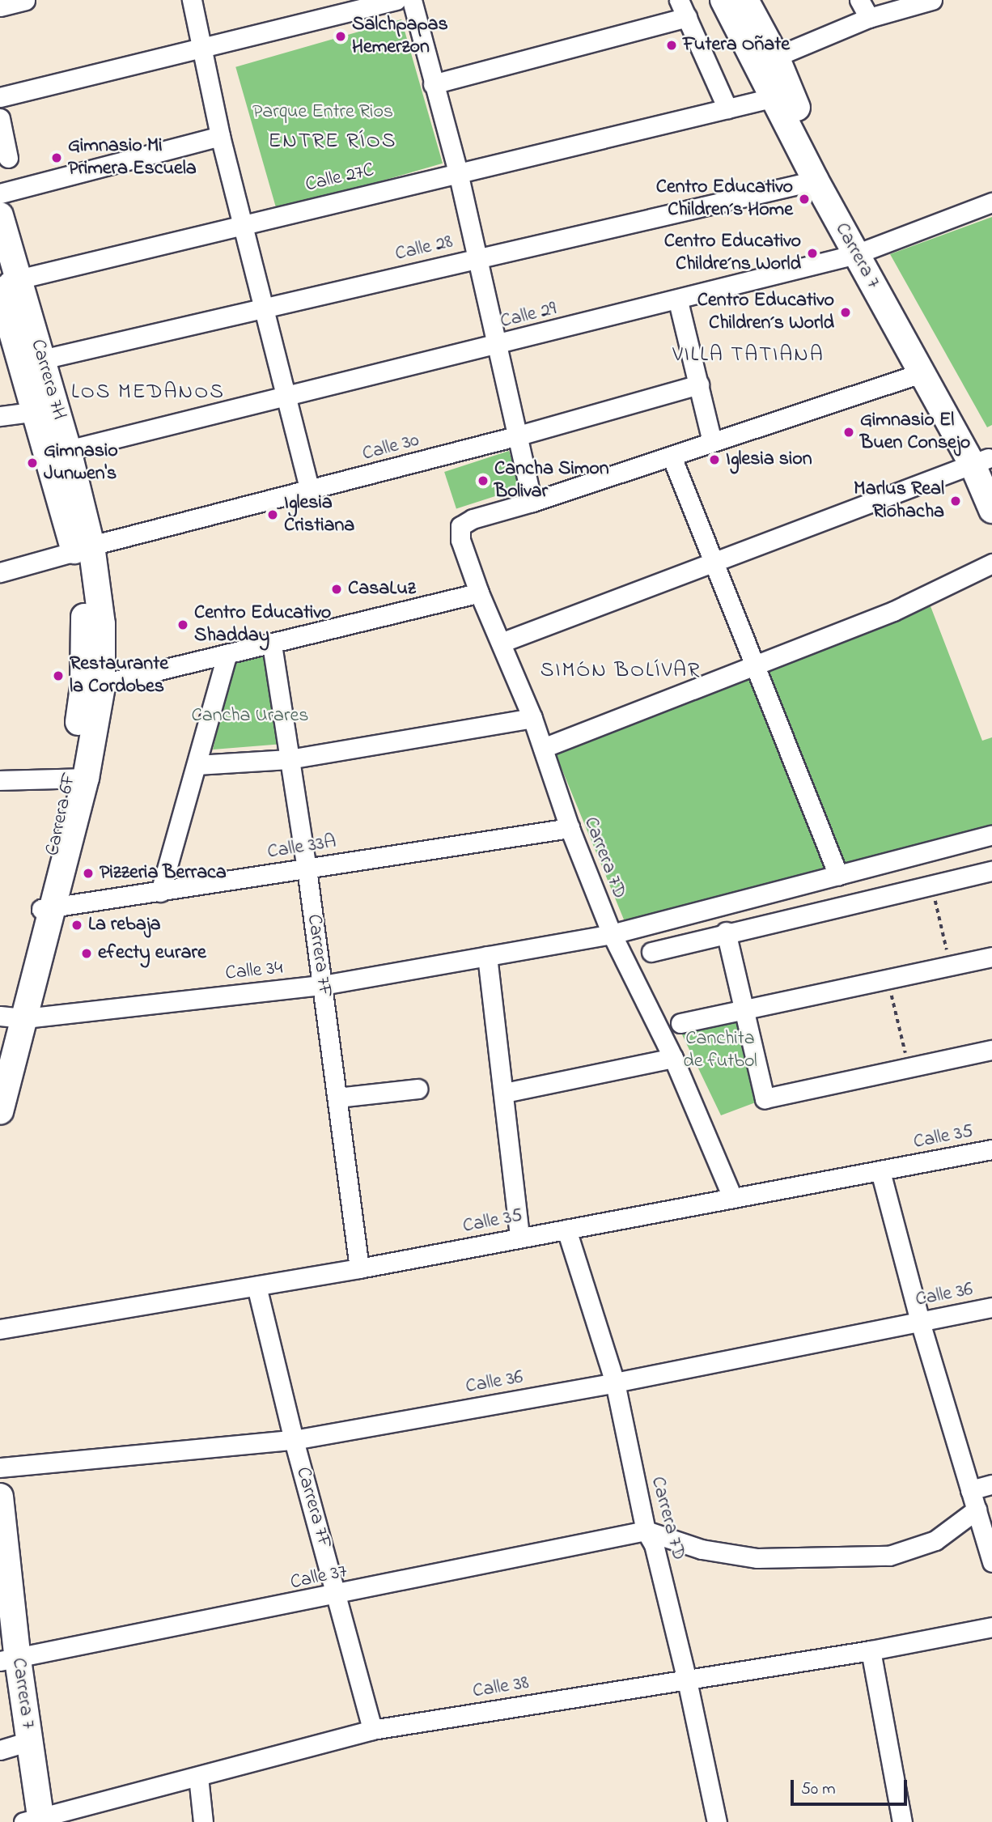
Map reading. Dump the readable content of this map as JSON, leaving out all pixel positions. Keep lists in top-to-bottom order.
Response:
{
  "streets": {
    "street": [
      "Calle 27C",
      "Calle 28",
      "Carrera 7",
      "Calle 29",
      "Carrera 7H",
      "Calle 30",
      "Calle 33A",
      "Carrera 7D",
      "Carrera 7F",
      "Calle 34",
      "Calle 35",
      "Calle 36",
      "Calle 37",
      "Calle 38"
    ]
  },
  "crossings": [
    ["Calle 27C", "Carrera 7"],
    ["Calle 27C", "Carrera 7H"],
    ["Calle 28", "Carrera 7"],
    ["Calle 28", "Carrera 7H"],
    ["Carrera 7", "Calle 29"],
    ["Carrera 7", "Calle 37"],
    ["Carrera 7", "Calle 38"],
    ["Calle 29", "Carrera 7H"],
    ["Carrera 7H", "Calle 30"],
    ["Calle 33A", "Carrera 7D"],
    ["Calle 33A", "Carrera 7F"],
    ["Carrera 7D", "Calle 34"],
    ["Carrera 7D", "Calle 35"],
    ["Carrera 7D", "Calle 36"],
    ["Carrera 7D", "Calle 37"],
    ["Carrera 7D", "Calle 38"],
    ["Carrera 7F", "Calle 34"],
    ["Carrera 7F", "Calle 35"],
    ["Carrera 7F", "Calle 36"],
    ["Carrera 7F", "Calle 37"],
    ["Carrera 7F", "Calle 38"]
  ],
  "districts": [
    "ENTRE RÍOS",
    "VILLA TATIANA",
    "LOS MEDANOS",
    "SIMÓN BOLÍVAR"
  ],
  "parks": ["Parque Entre Rios", "Cancha Urares", "Canchita de futbol"],
  "places": [
    "Salchpapas Hemerzon",
    "Futera Oñate",
    "Gimnasio Mi Primera Escuela",
    "Centro Educativo Children´s Home",
    "Centro Educativo Childre´ns World",
    "Centro Educativo Children´s World",
    "Gimnasio El Buen Consejo",
    "Iglesia sion",
    "Gimnasio Junwen's",
    "Cancha Simon Bolivar",
    "Marlus Real Riohacha",
    "Iglesia Cristiana",
    "CasaLuz",
    "Centro Educativo Shadday",
    "Restaurante la Cordobes",
    "Pizzeria Berraca",
    "La rebaja",
    "efecty eurare"
  ],
  "scale_bar": "50 m"
}
